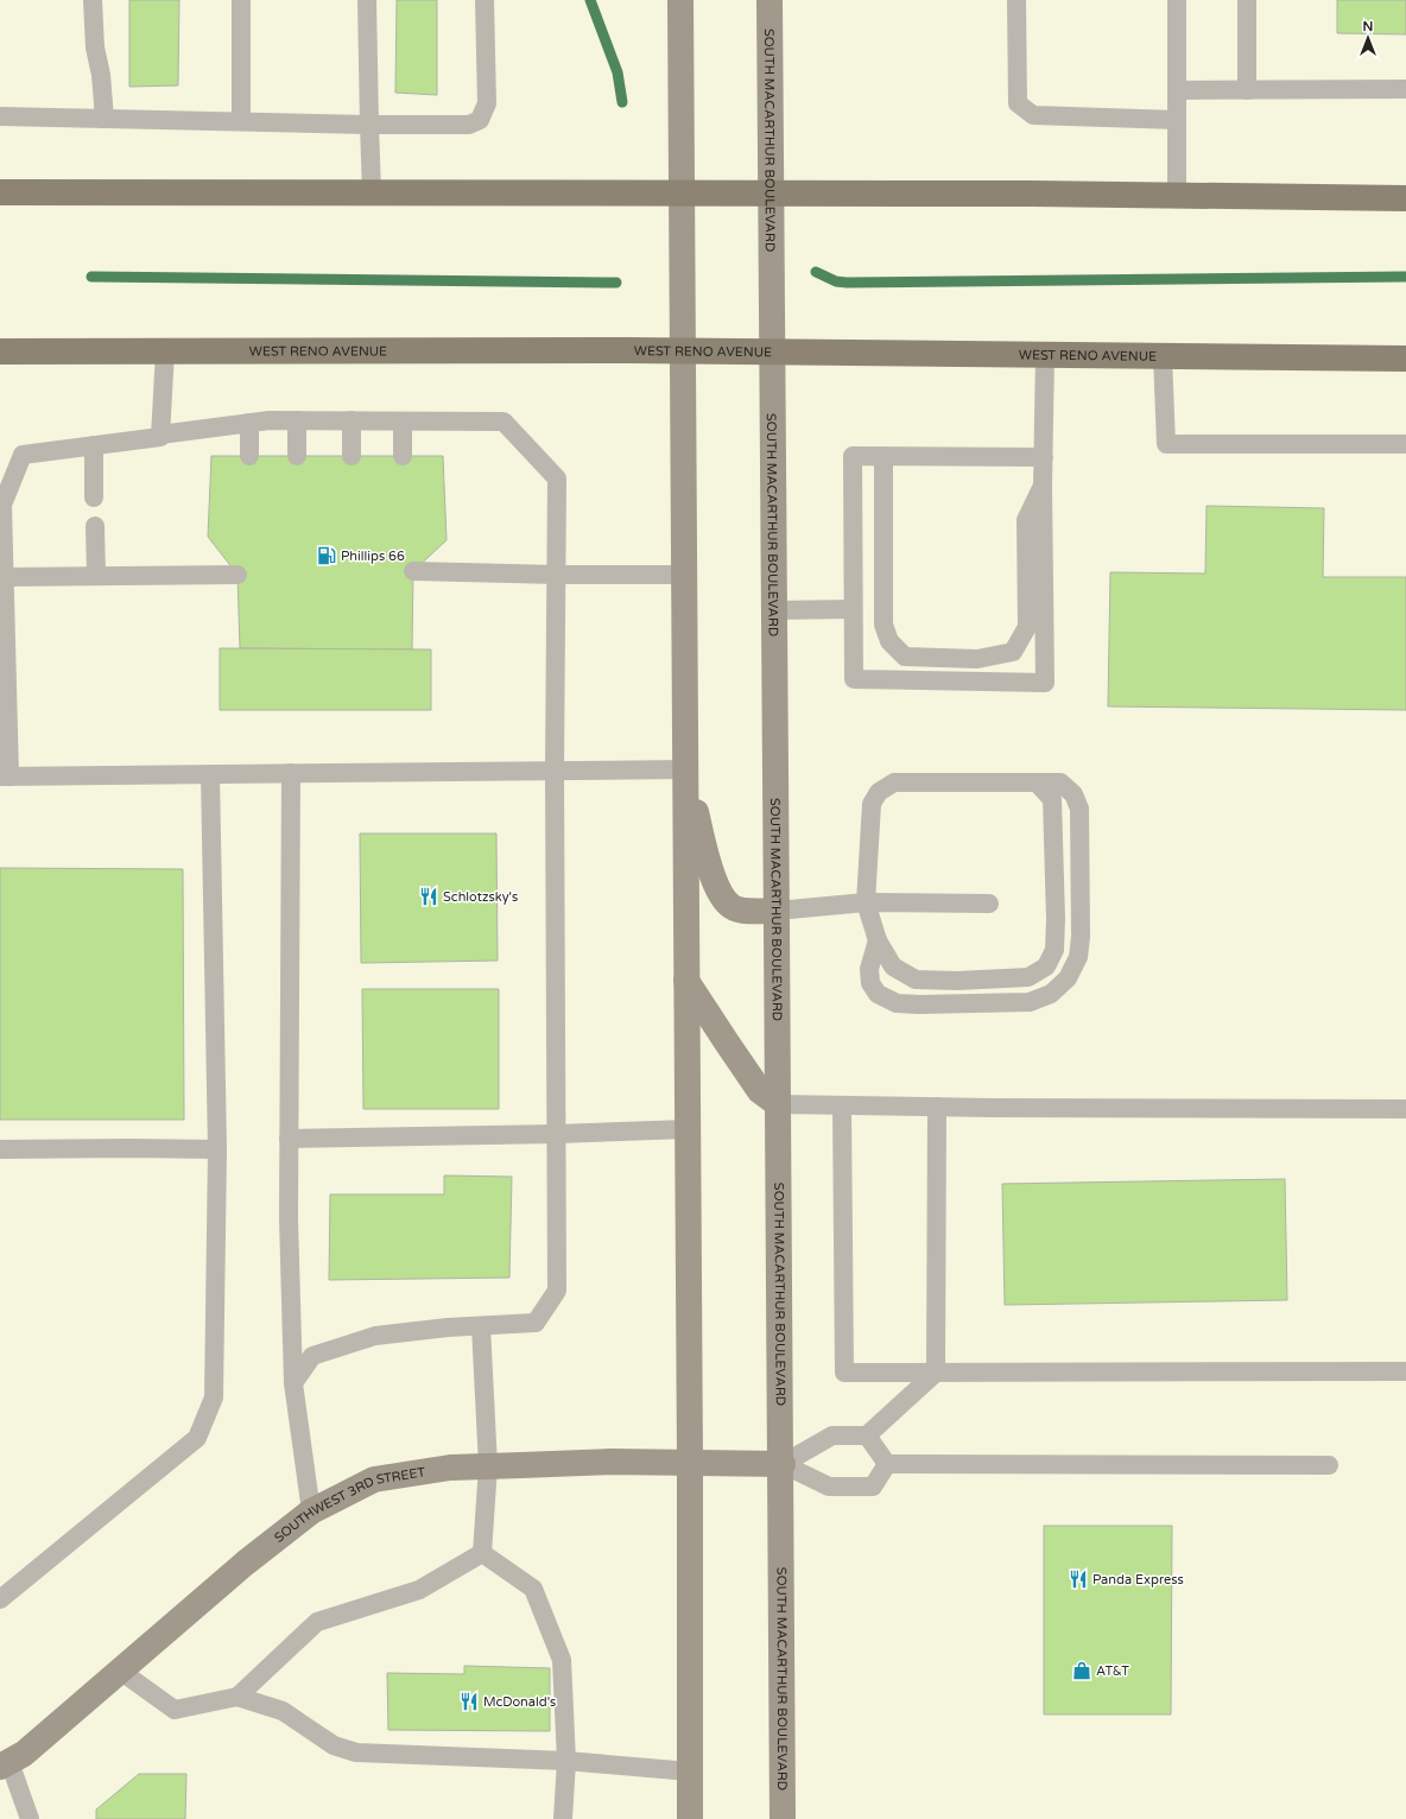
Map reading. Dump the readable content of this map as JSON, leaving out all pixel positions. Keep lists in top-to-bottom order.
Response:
{
  "streets": {
    "main road": ["SOUTH MACARTHUR BOULEVARD", "WEST RENO AVENUE", "SOUTHWEST 3RD STREET"]
  },
  "crossings": [
    ["SOUTH MACARTHUR BOULEVARD", "WEST RENO AVENUE"],
    ["SOUTH MACARTHUR BOULEVARD", "SOUTHWEST 3RD STREET"]
  ],
  "places": {
    "fuel station": ["Phillips 66"],
    "restaurant": ["Schlotzsky's", "Panda Express", "McDonald's"],
    "shop": ["AT&T"]
  },
  "north": "top"
}
